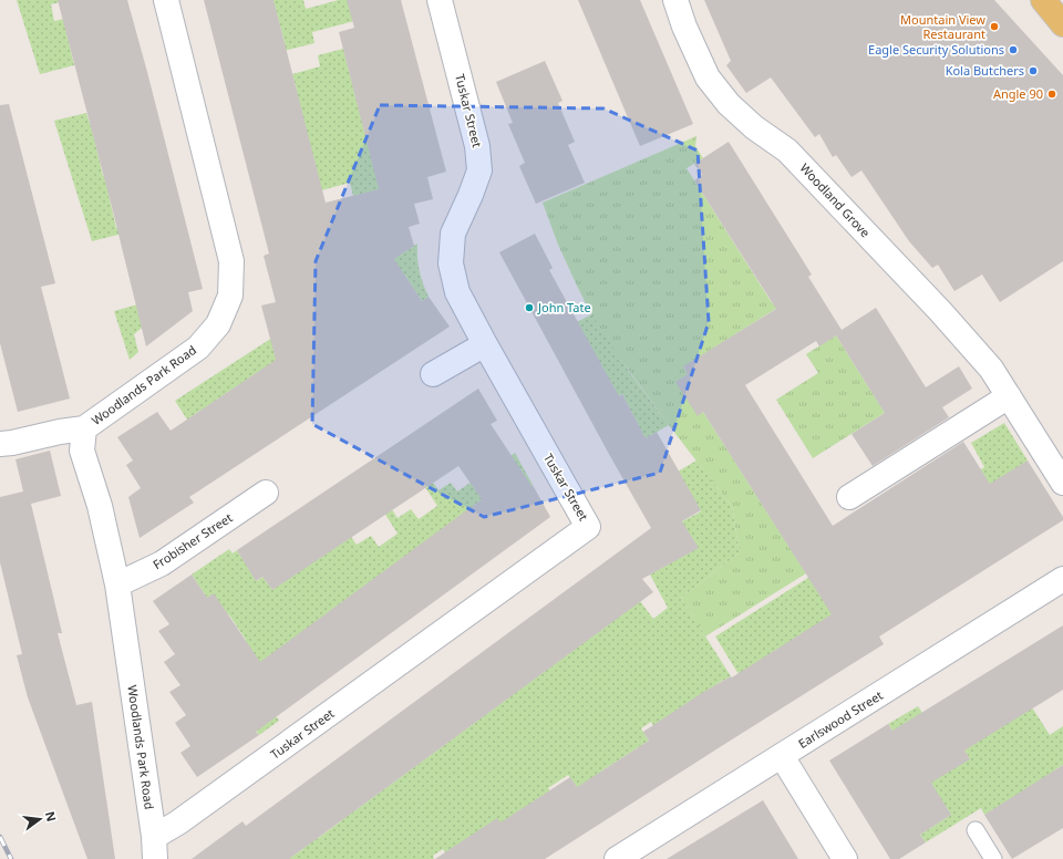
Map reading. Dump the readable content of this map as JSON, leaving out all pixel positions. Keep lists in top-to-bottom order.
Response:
{
  "streets": {
    "street": [
      "Tuskar Street",
      "Woodland Grove",
      "Woodlands Park Road",
      "Frobisher Street",
      "Earlswood Street"
    ]
  },
  "crossings": [
    ["Tuskar Street", "Woodlands Park Road"],
    ["Woodlands Park Road", "Frobisher Street"]
  ],
  "places": [
    "Mountain View Restaurant",
    "Eagle Security Solutions",
    "Kola Butchers",
    "Angle 90",
    "John Tate"
  ],
  "north": "right"
}
